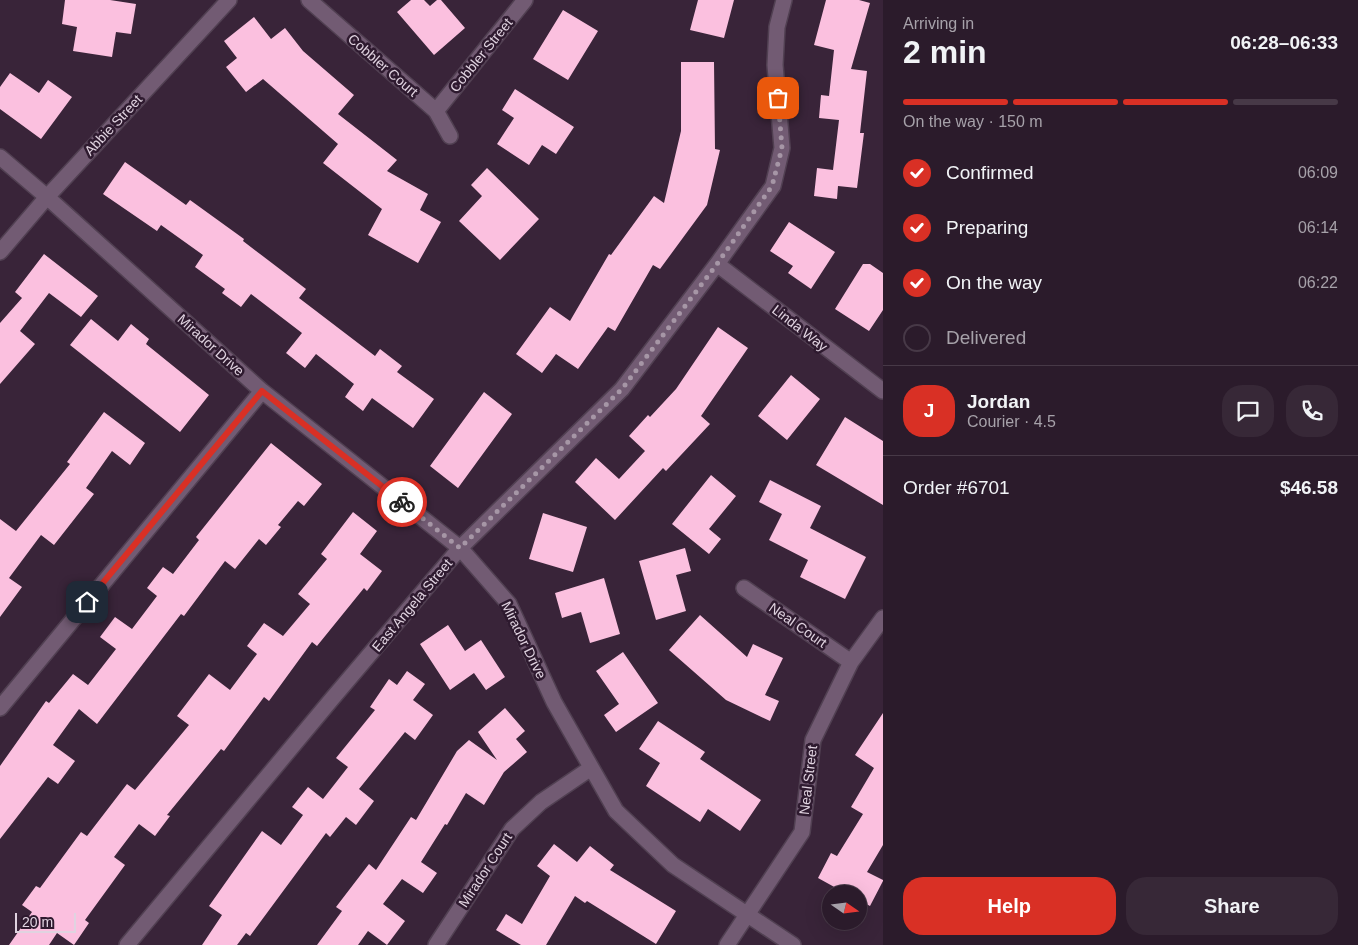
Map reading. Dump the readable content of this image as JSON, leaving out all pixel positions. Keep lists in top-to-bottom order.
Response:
{
  "streets": {
    "street": [
      "Cobbler Street",
      "Cobbler Court",
      "Abbie Street",
      "Linda Way",
      "Mirador Drive",
      "East Angela Street",
      "Neal Court",
      "Neal Street",
      "Mirador Court"
    ]
  },
  "crossings": [
    ["Cobbler Street", "Cobbler Court"],
    ["Abbie Street", "Mirador Drive"],
    ["Linda Way", "East Angela Street"],
    ["Mirador Drive", "East Angela Street"],
    ["Mirador Drive", "Neal Street"],
    ["Mirador Drive", "Mirador Court"],
    ["Neal Court", "Neal Street"]
  ],
  "scale_bar": "20 m",
  "north": "right",
  "page": {
    "heading": ["2 min", "Arriving in", "06:28–06:33"],
    "panel": [
      "Jordan",
      "Courier · 4.5",
      "Order #6701",
      "$46.58"
    ],
    "bar": "On the way · 150 m",
    "list": [
      ["Confirmed", "06:09"],
      ["Preparing", "06:14"],
      ["On the way", "06:22"],
      "Delivered"
    ],
    "round": "J",
    "buttons": ["Help", "Share"],
    "scale": "20 m"
  }
}
